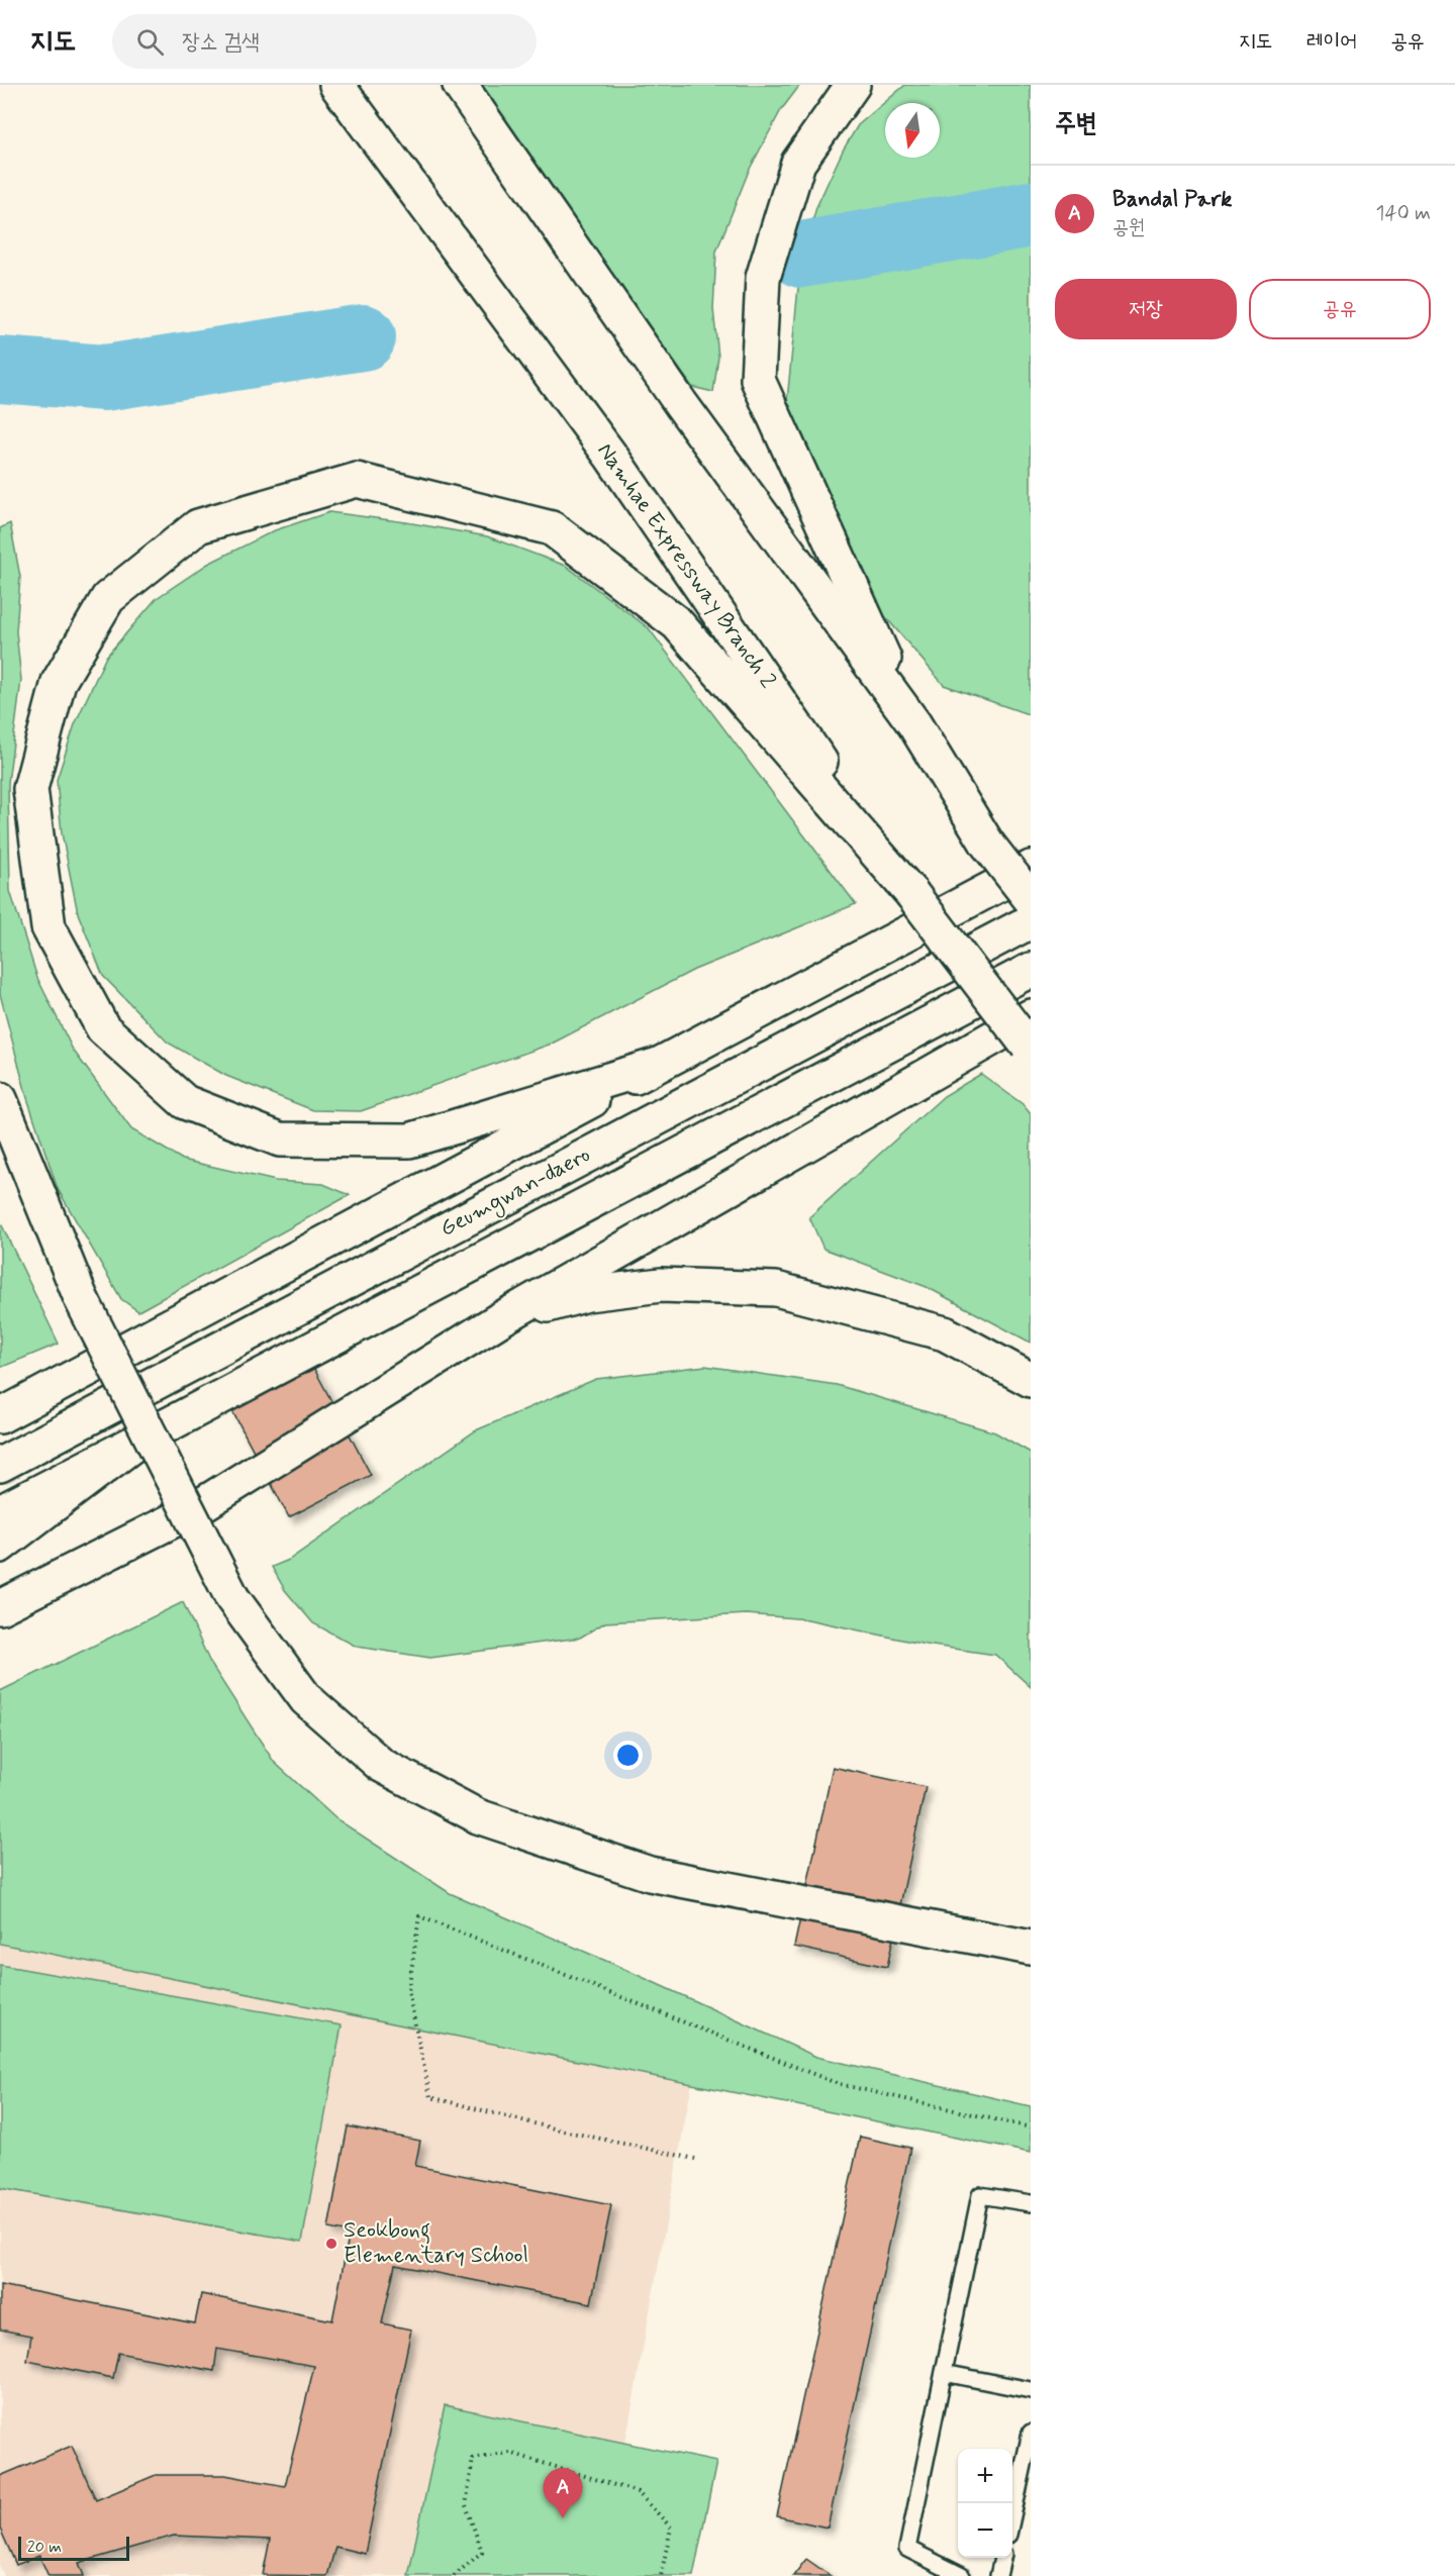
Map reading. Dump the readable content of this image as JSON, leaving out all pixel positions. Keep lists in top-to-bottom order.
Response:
{
  "streets": {
    "main road": ["Namhae Expressway Branch 2", "Geumgwan-daero"]
  },
  "places": ["Seokbong Elementary School"],
  "scale_bar": "20 m",
  "north": "bottom",
  "page": {
    "header": "지도",
    "search": "장소 검색",
    "nav": ["지도", "레이어", "공유"],
    "heading": "주변",
    "list": [
      {
        "mark": "A",
        "name": "Bandal Park",
        "note": "공원",
        "value": "140 m"
      }
    ],
    "buttons": ["저장", "공유"],
    "map_buttons": ["+", "−"],
    "pins": "A",
    "scale": "20 m"
  }
}
